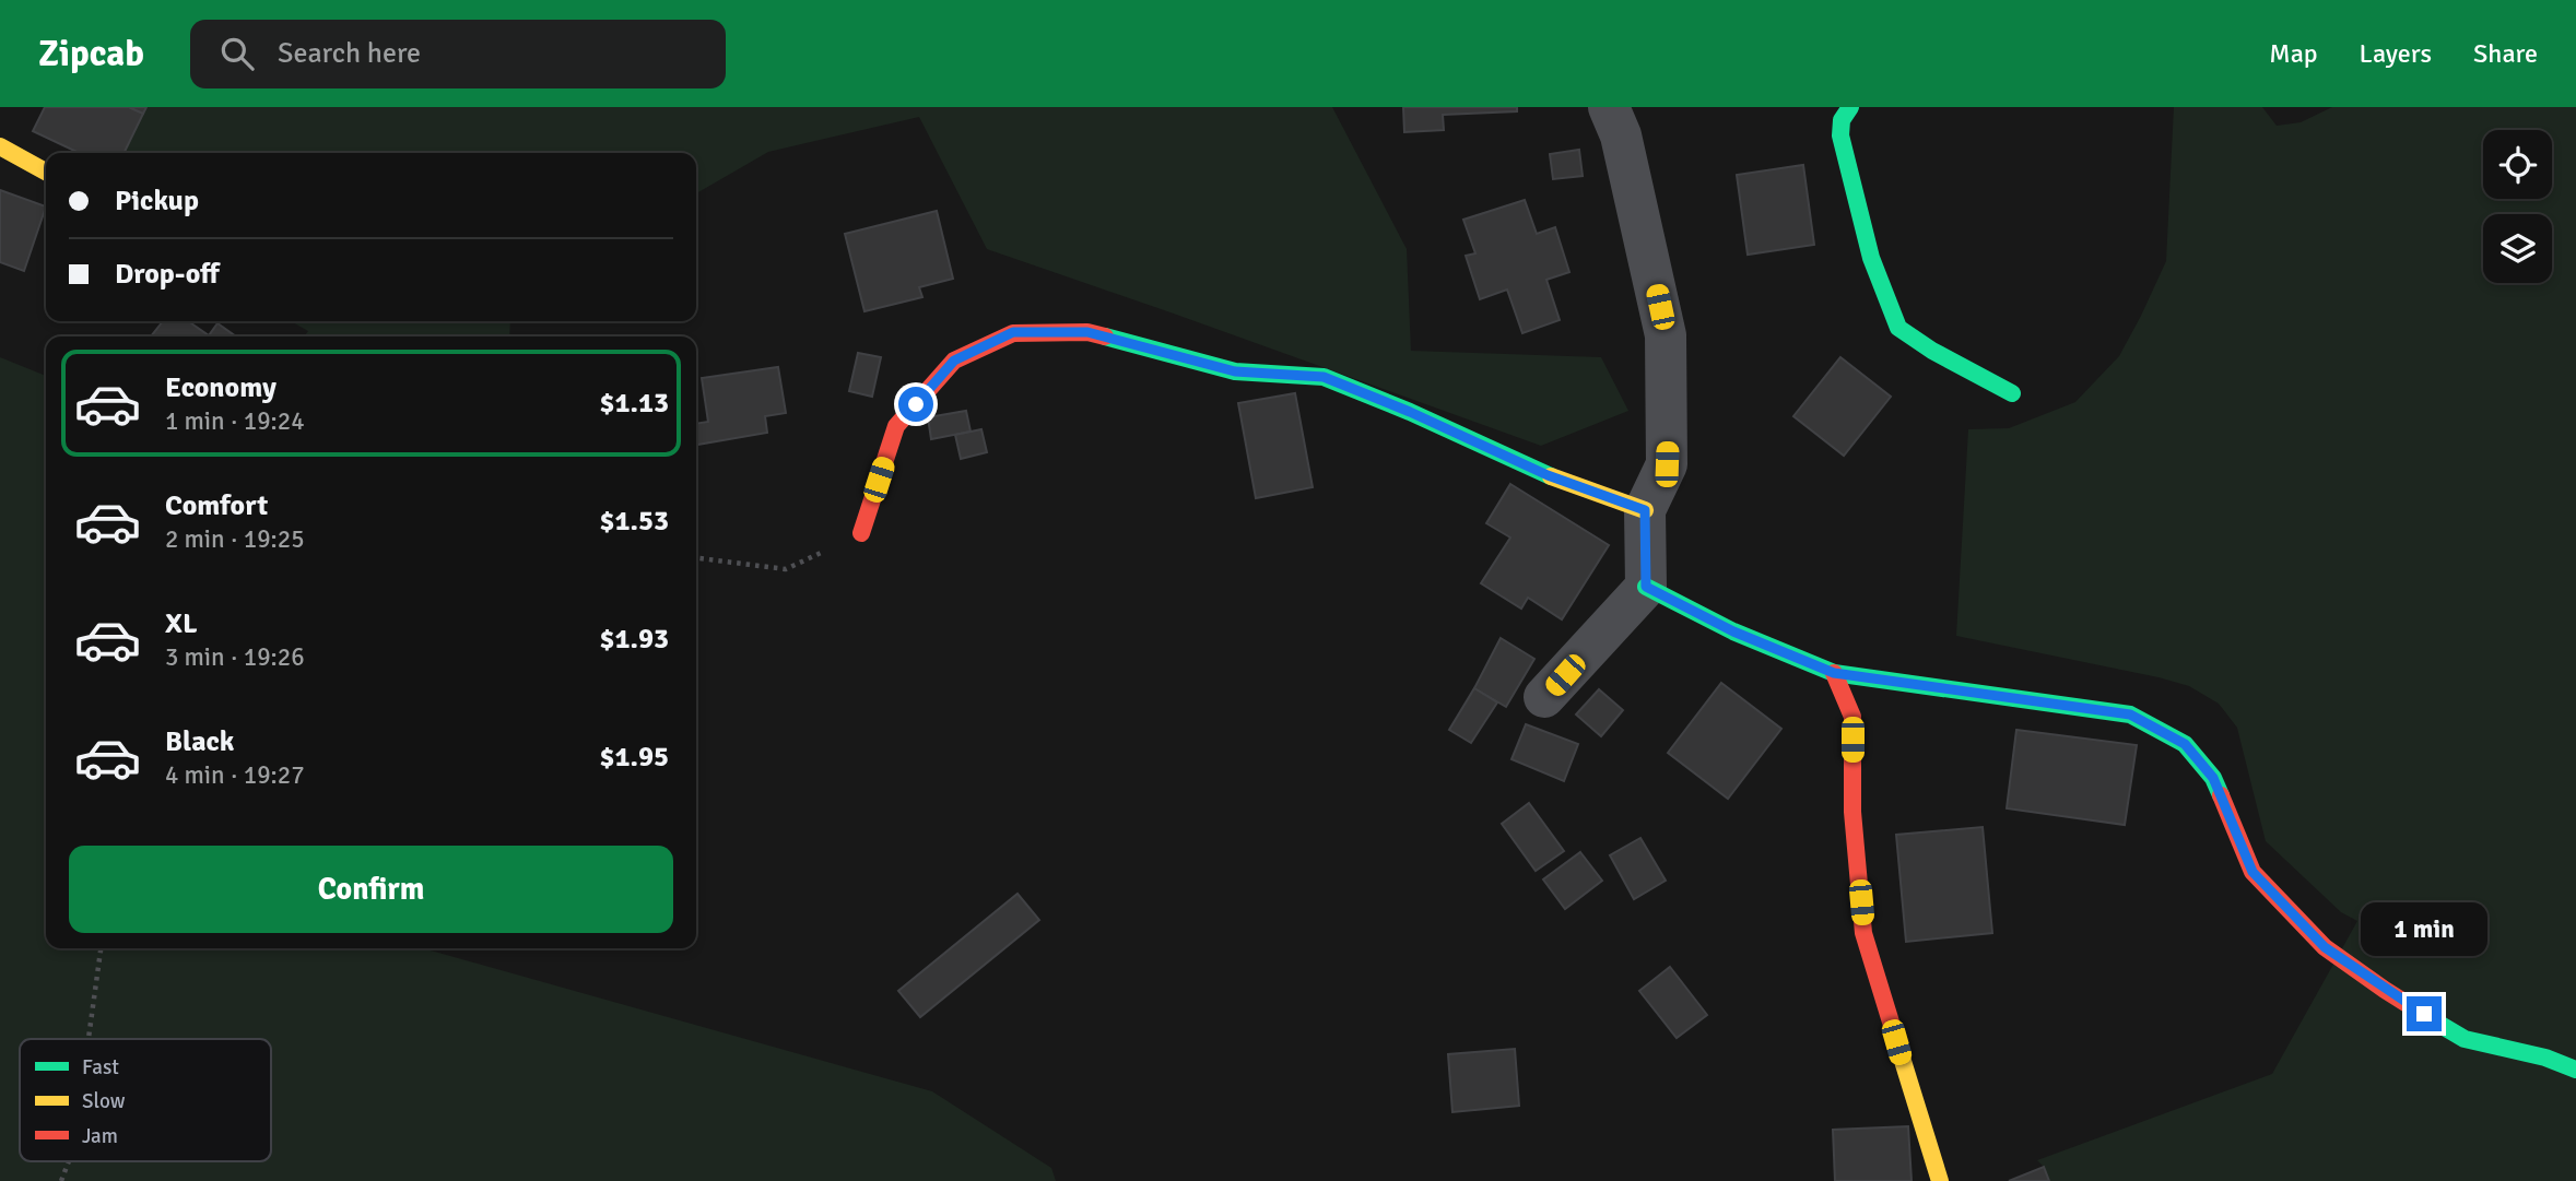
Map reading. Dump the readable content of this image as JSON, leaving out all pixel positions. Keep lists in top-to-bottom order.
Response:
{
  "legend": ["Fast", "Slow", "Jam"],
  "page": {
    "header": "Zipcab",
    "search": "Search here",
    "nav": ["Map", "Layers", "Share"],
    "banner": ["Pickup", "Drop-off"],
    "list": [
      {
        "name": "Economy",
        "note": "1 min · 19:24",
        "value": "$1.13"
      },
      {
        "name": "Comfort",
        "note": "2 min · 19:25",
        "value": "$1.53"
      },
      {
        "name": "XL",
        "note": "3 min · 19:26",
        "value": "$1.93"
      },
      {
        "name": "Black",
        "note": "4 min · 19:27",
        "value": "$1.95"
      }
    ],
    "buttons": "Confirm",
    "bubble": "1 min"
  }
}
